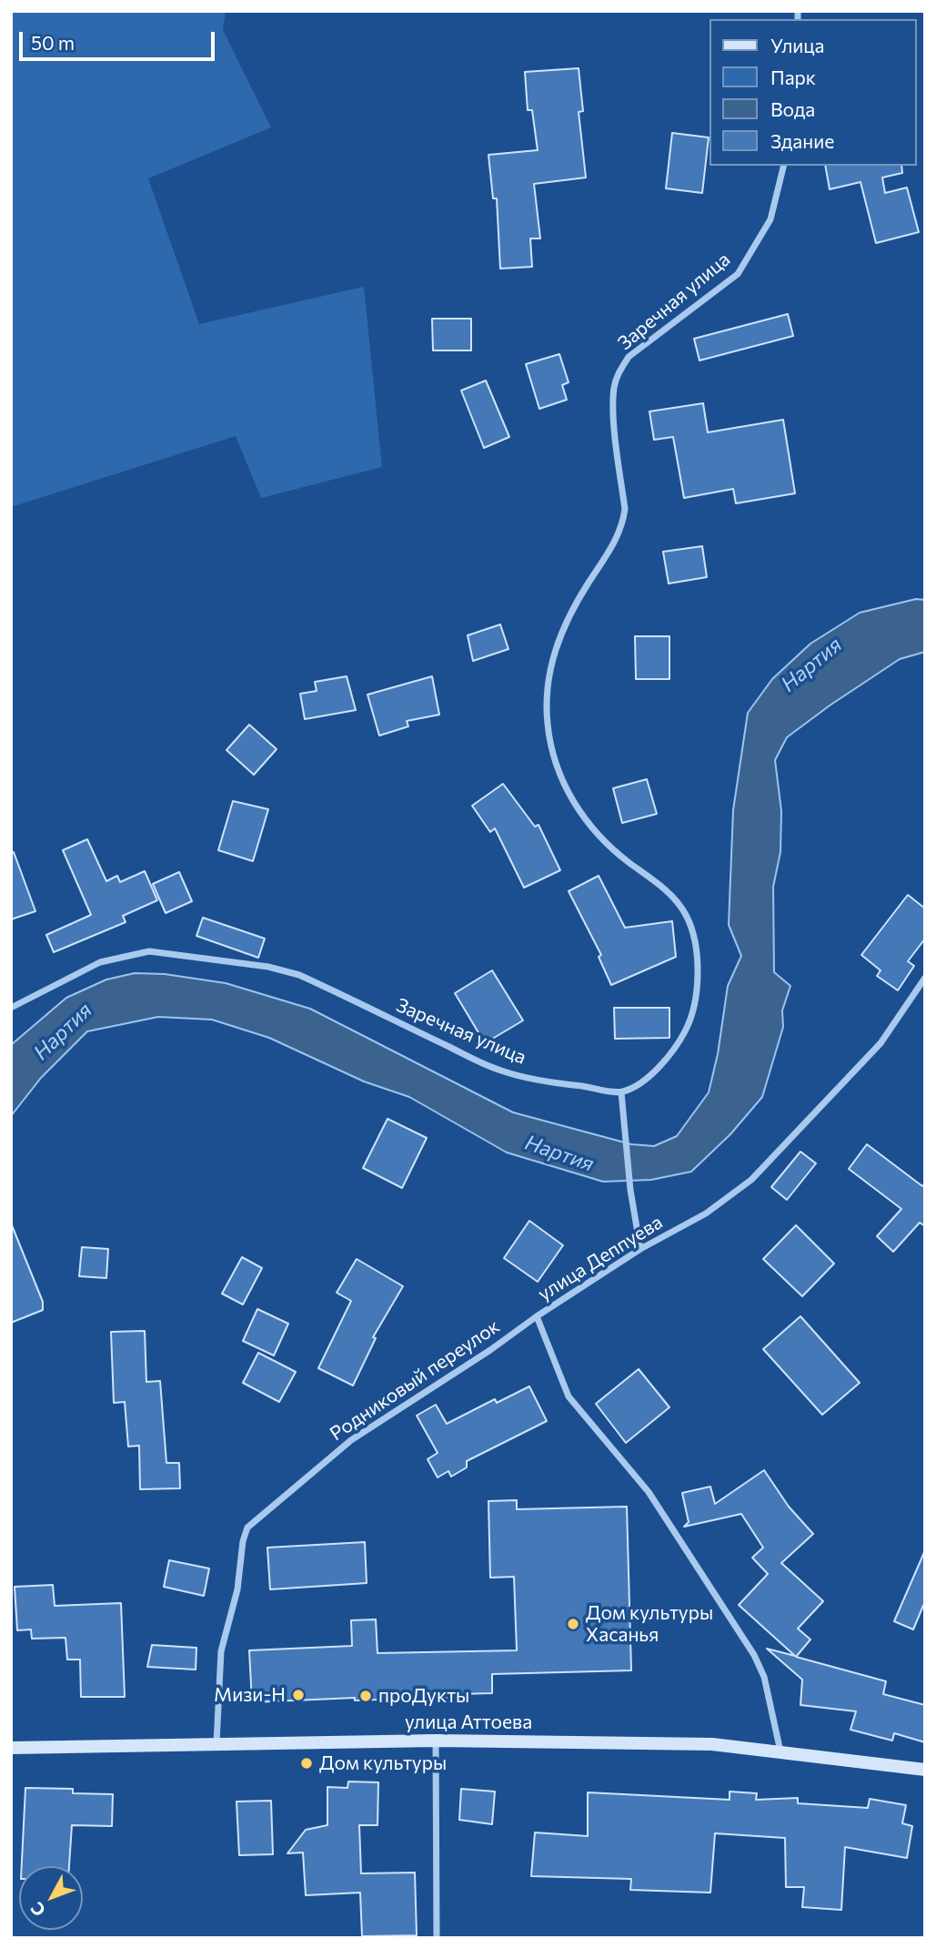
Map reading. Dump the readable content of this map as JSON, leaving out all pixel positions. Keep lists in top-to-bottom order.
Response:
{
  "streets": {
    "street": [
      "Заречная улица",
      "улица Деппуева",
      "Родниковый переулок",
      "улица Аттоева"
    ]
  },
  "crossings": [
    ["улица Деппуева", "Родниковый переулок"],
    ["улица Деппуева", "улица Аттоева"],
    ["Родниковый переулок", "улица Аттоева"]
  ],
  "water": ["Нартия"],
  "places": [
    "Дом культуры Хасанья",
    "Мизи-Н",
    "проДукты",
    "Дом культуры"
  ],
  "legend": [
    "Улица",
    "Парк",
    "Вода",
    "Здание"
  ],
  "scale_bar": "50 m",
  "north": "bottom left"
}
